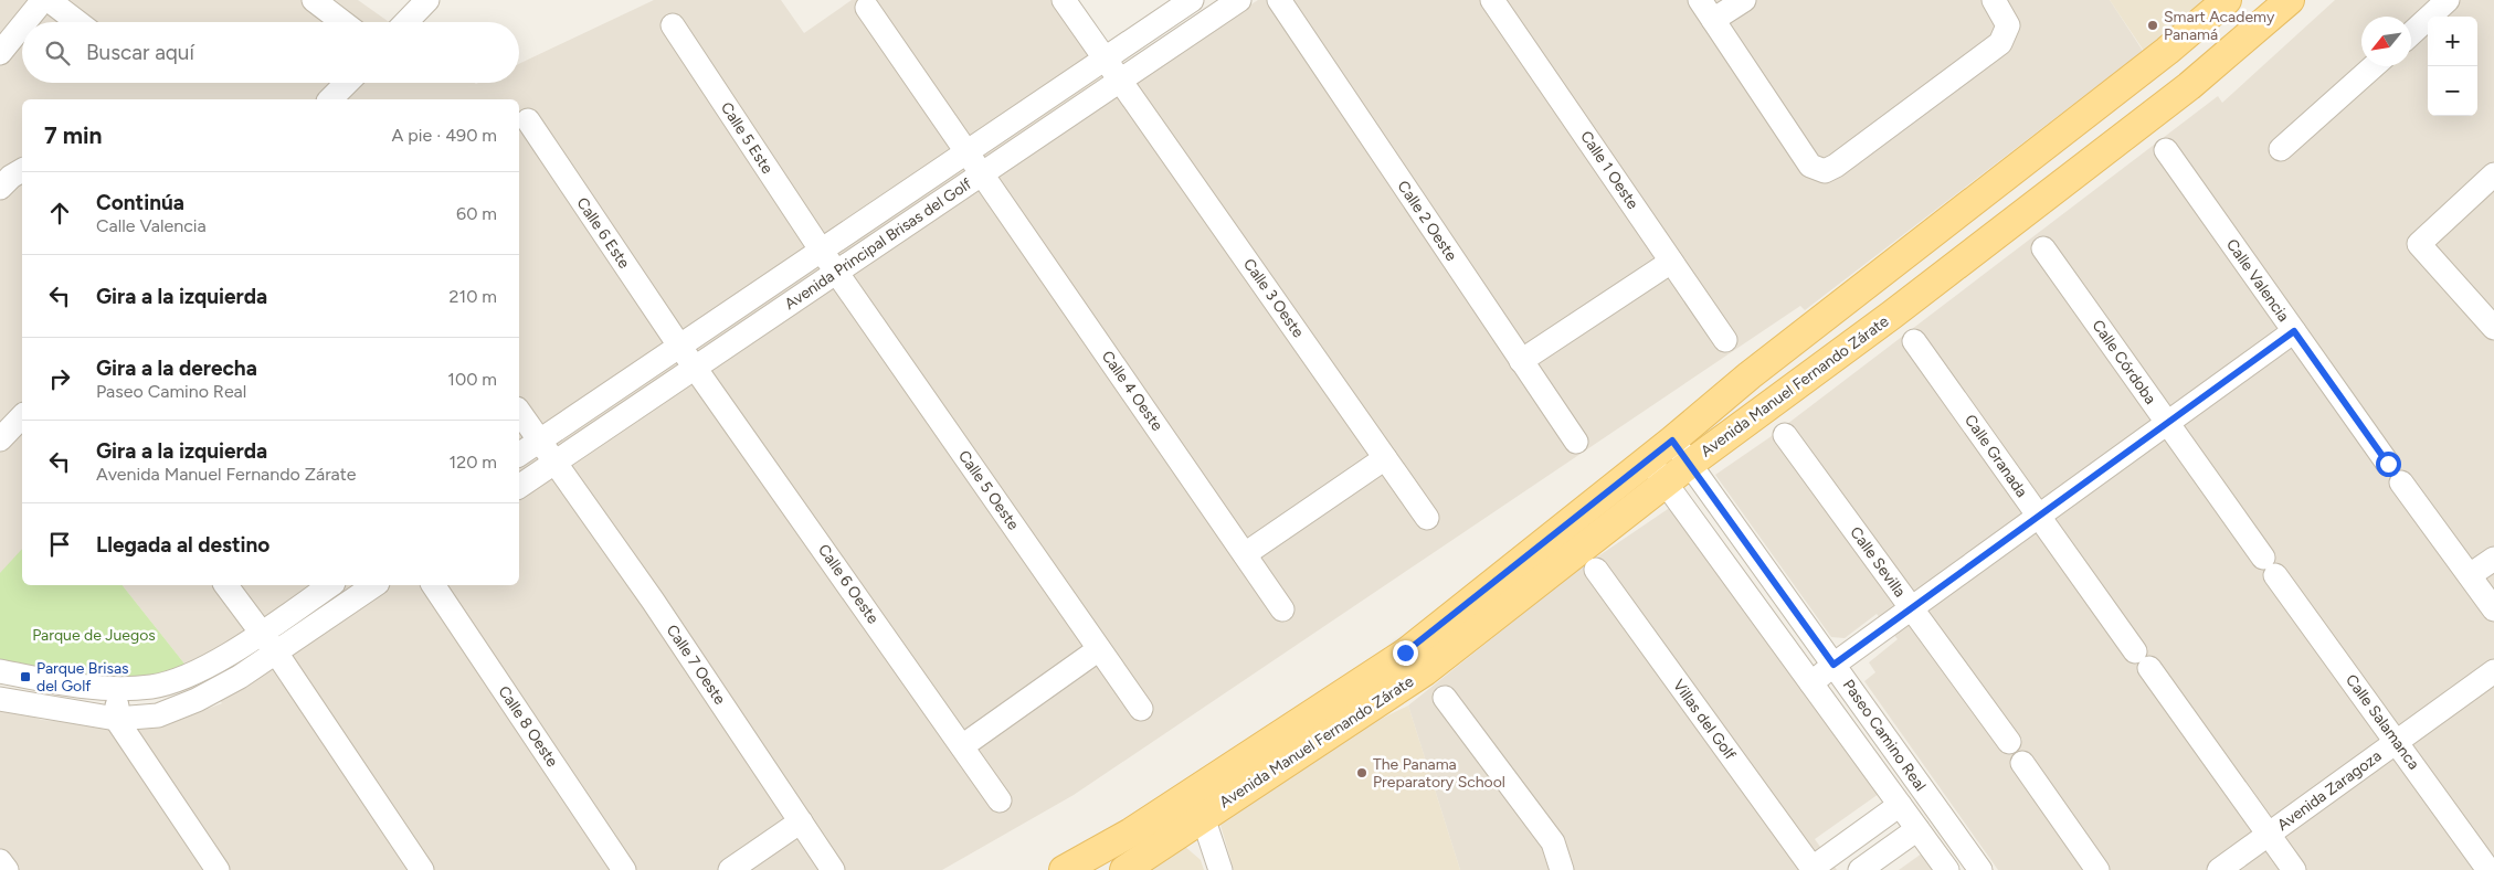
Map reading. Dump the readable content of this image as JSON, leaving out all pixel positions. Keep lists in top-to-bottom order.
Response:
{
  "streets": {
    "main road": ["Avenida Manuel Fernando Zárate"],
    "street": [
      "Calle 5 Este",
      "Calle 1 Oeste",
      "Calle 2 Oeste",
      "Calle 6 Este",
      "Avenida Principal Brisas del Golf",
      "Calle Valencia",
      "Calle 3 Oeste",
      "Calle Córdoba",
      "Calle 4 Oeste",
      "Calle Granada",
      "Calle 5 Oeste",
      "Calle Sevilla",
      "Calle 6 Oeste",
      "Calle 7 Oeste",
      "Villas del Golf",
      "Calle Salamanca",
      "Calle 8 Oeste",
      "Paseo Camino Real",
      "Avenida Zaragoza"
    ]
  },
  "crossings": [
    ["Calle 5 Este", "Avenida Principal Brisas del Golf"],
    ["Calle 5 Este", "Calle 5 Oeste"],
    ["Calle 6 Este", "Avenida Principal Brisas del Golf"],
    ["Calle 6 Este", "Calle 6 Oeste"],
    ["Avenida Principal Brisas del Golf", "Calle 3 Oeste"],
    ["Avenida Principal Brisas del Golf", "Calle 4 Oeste"],
    ["Avenida Principal Brisas del Golf", "Calle 5 Oeste"],
    ["Avenida Principal Brisas del Golf", "Calle 6 Oeste"],
    ["Avenida Principal Brisas del Golf", "Calle 7 Oeste"],
    ["Calle Córdoba", "Calle Salamanca"],
    ["Avenida Manuel Fernando Zárate", "Paseo Camino Real"],
    ["Calle Granada", "Avenida Zaragoza"],
    ["Calle Salamanca", "Avenida Zaragoza"]
  ],
  "parks": ["Parque de Juegos"],
  "places": {
    "other": ["Smart Academy Panamá", "The Panama Preparatory School"],
    "transit": ["Parque Brisas del Golf"]
  },
  "north": "bottom left",
  "page": {
    "map_buttons": ["+", "−"],
    "search": "Buscar aquí",
    "heading": ["7 min", "A pie · 490 m"],
    "list": [
      ["Continúa", "Calle Valencia", "60 m"],
      ["Gira a la izquierda", "210 m"],
      ["Gira a la derecha", "Paseo Camino Real", "100 m"],
      ["Gira a la izquierda", "Avenida Manuel Fernando Zárate", "120 m"],
      "Llegada al destino"
    ]
  }
}
